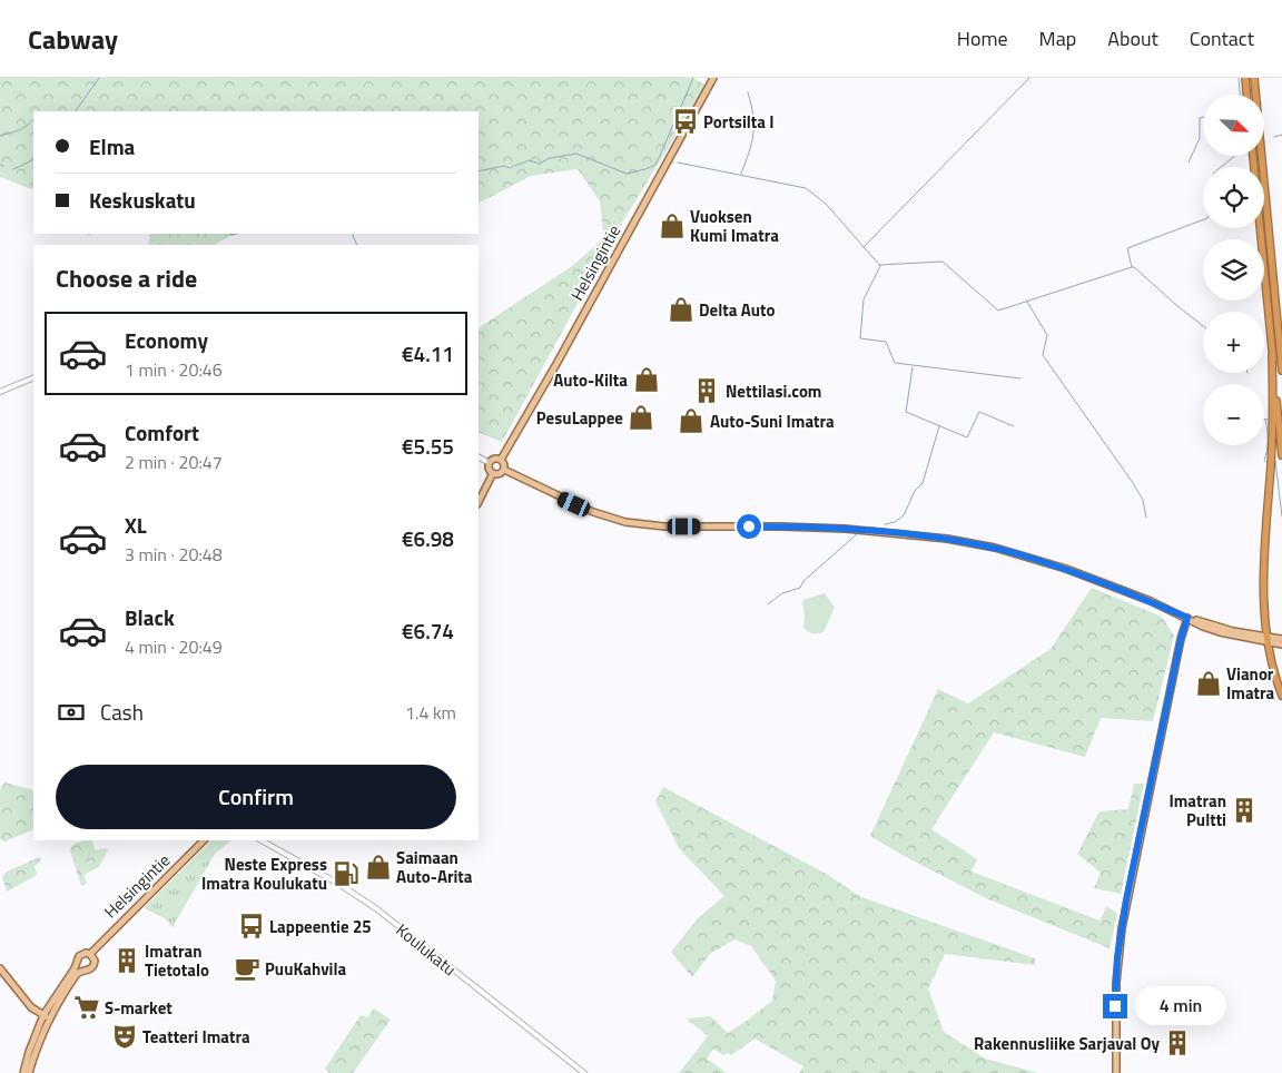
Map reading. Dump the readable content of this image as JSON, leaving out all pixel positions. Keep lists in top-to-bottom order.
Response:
{
  "streets": {
    "main road": ["Helsingintie"],
    "street": ["Koulukatu"]
  },
  "places": {
    "bus stop": ["Portsilta I", "Lappeentie 25"],
    "shop": [
      "Vuoksen Kumi Imatra",
      "Delta Auto",
      "Auto-Kilta",
      "PesuLappee",
      "Auto-Suni Imatra",
      "Vianor Imatra",
      "Saimaan Auto-Arita"
    ],
    "building": [
      "Nettilasi.com",
      "Imatran Pultti",
      "Imatran Tietotalo",
      "Rakennusliike Sarjaval Oy"
    ],
    "fuel station": ["Neste Express Imatra Koulukatu"],
    "cafe": ["PuuKahvila"],
    "supermarket": ["S-market"],
    "theatre": ["Teatteri Imatra"]
  },
  "north": "bottom right",
  "page": {
    "header": "Cabway",
    "nav": [
      "Home",
      "Map",
      "About",
      "Contact"
    ],
    "map_buttons": ["+", "−"],
    "banner": ["Elma", "Keskuskatu"],
    "heading": "Choose a ride",
    "list": [
      {
        "name": "Economy",
        "note": "1 min · 20:46",
        "value": "€4.11"
      },
      {
        "name": "Comfort",
        "note": "2 min · 20:47",
        "value": "€5.55"
      },
      {
        "name": "XL",
        "note": "3 min · 20:48",
        "value": "€6.98"
      },
      {
        "name": "Black",
        "note": "4 min · 20:49",
        "value": "€6.74"
      }
    ],
    "pay": ["Cash", "1.4 km"],
    "buttons": "Confirm",
    "bubble": "4 min"
  }
}
